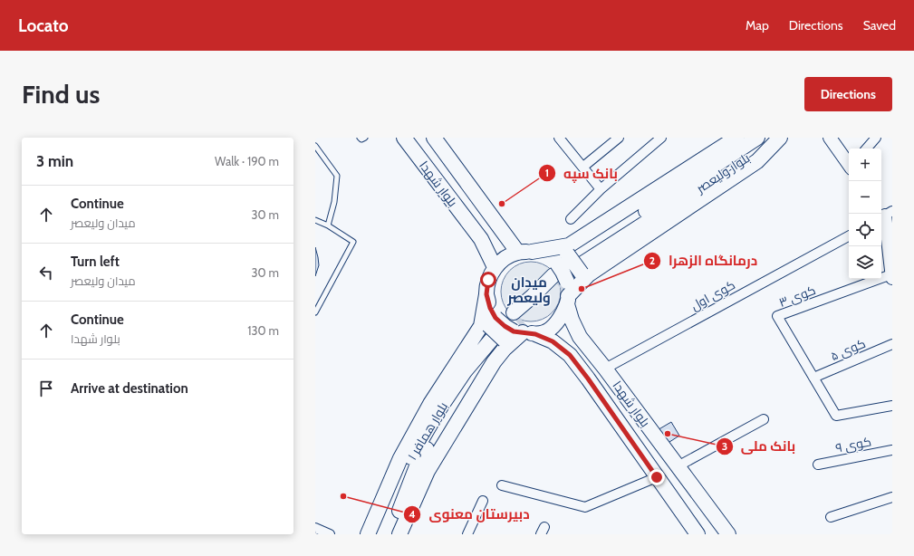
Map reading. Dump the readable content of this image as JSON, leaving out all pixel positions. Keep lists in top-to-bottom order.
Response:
{
  "streets": {
    "main road": ["بلوار ولیعصر", "بلوار شهدا", "بلوار همافر ۱"],
    "street": [
      "کوی اول",
      "کوی ۳",
      "کوی ۵",
      "کوی ۹"
    ]
  },
  "crossings": [
    ["بلوار شهدا", "کوی اول"],
    ["بلوار شهدا", "بلوار همافر ۱"],
    ["کوی ۳", "کوی ۵"]
  ],
  "districts": ["میدان ولیعصر"],
  "places": [
    "بانک سپه",
    "درمانگاه الزهرا",
    "بانک ملی",
    "دبیرستان معنوی"
  ],
  "page": {
    "header": "Locato",
    "nav": ["Map", "Directions", "Saved"],
    "buttons": "Directions",
    "title": "Find us",
    "heading": ["3 min", "Walk · 190 m"],
    "map_buttons": ["+", "−"],
    "list": [
      ["Continue", "میدان ولیعصر", "30 m"],
      ["Turn left", "میدان ولیعصر", "30 m"],
      ["Continue", "بلوار شهدا", "130 m"],
      "Arrive at destination"
    ]
  }
}
